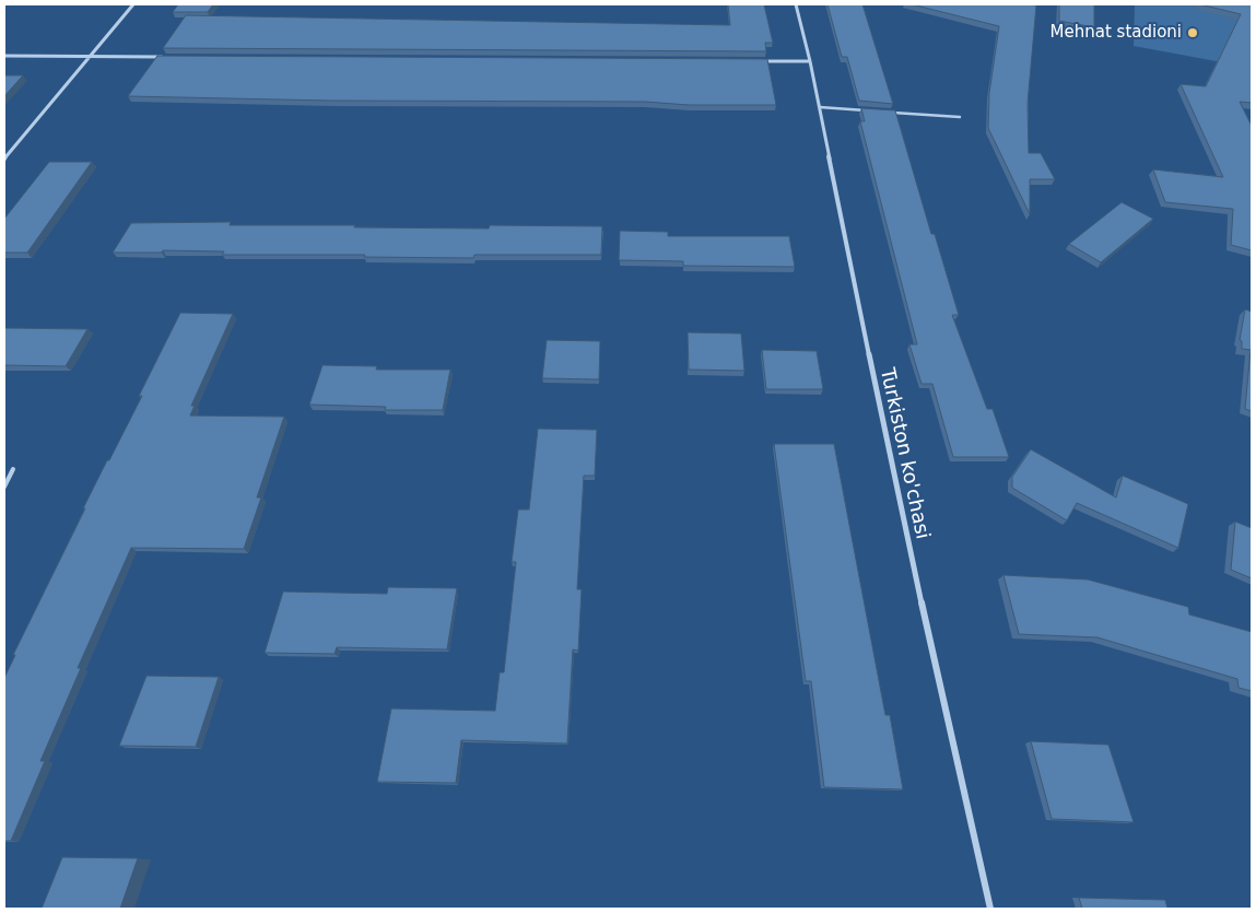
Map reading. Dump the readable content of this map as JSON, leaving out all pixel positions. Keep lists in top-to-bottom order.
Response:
{
  "streets": {
    "street": ["Turkiston ko'chasi"]
  },
  "places": ["Mehnat stadioni"]
}
